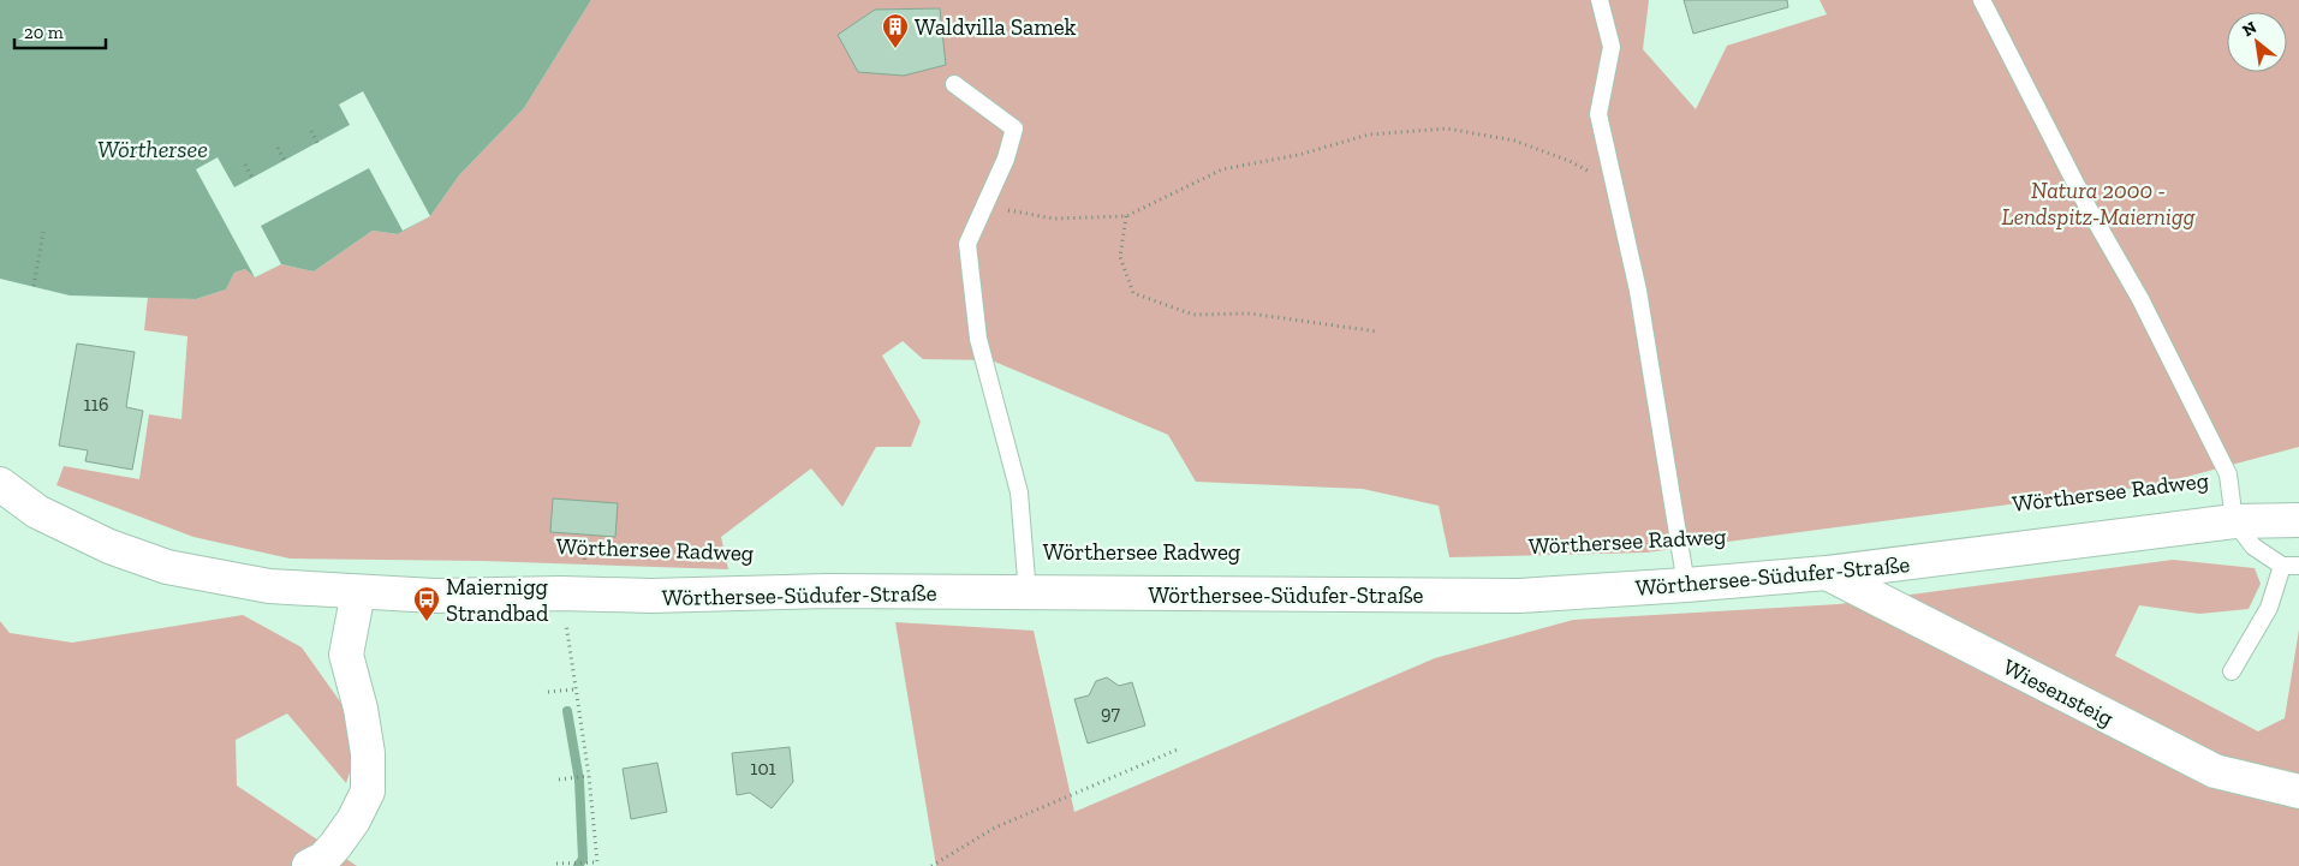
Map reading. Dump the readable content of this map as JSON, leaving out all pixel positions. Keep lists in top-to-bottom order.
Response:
{
  "streets": {
    "main road": ["Wörthersee-Südufer-Straße", "Wiesensteig"],
    "path": ["Wörthersee Radweg"]
  },
  "crossings": [
    ["Wörthersee-Südufer-Straße", "Wiesensteig"]
  ],
  "water": ["Wörthersee"],
  "parks": ["Natura 2000 - Lendspitz-Maiernigg"],
  "places": {
    "building": ["Waldvilla Samek"],
    "bus stop": ["Maiernigg Strandbad"]
  },
  "house_numbers": ["116", "97", "101"],
  "scale_bar": "20 m",
  "north": "top left"
}
